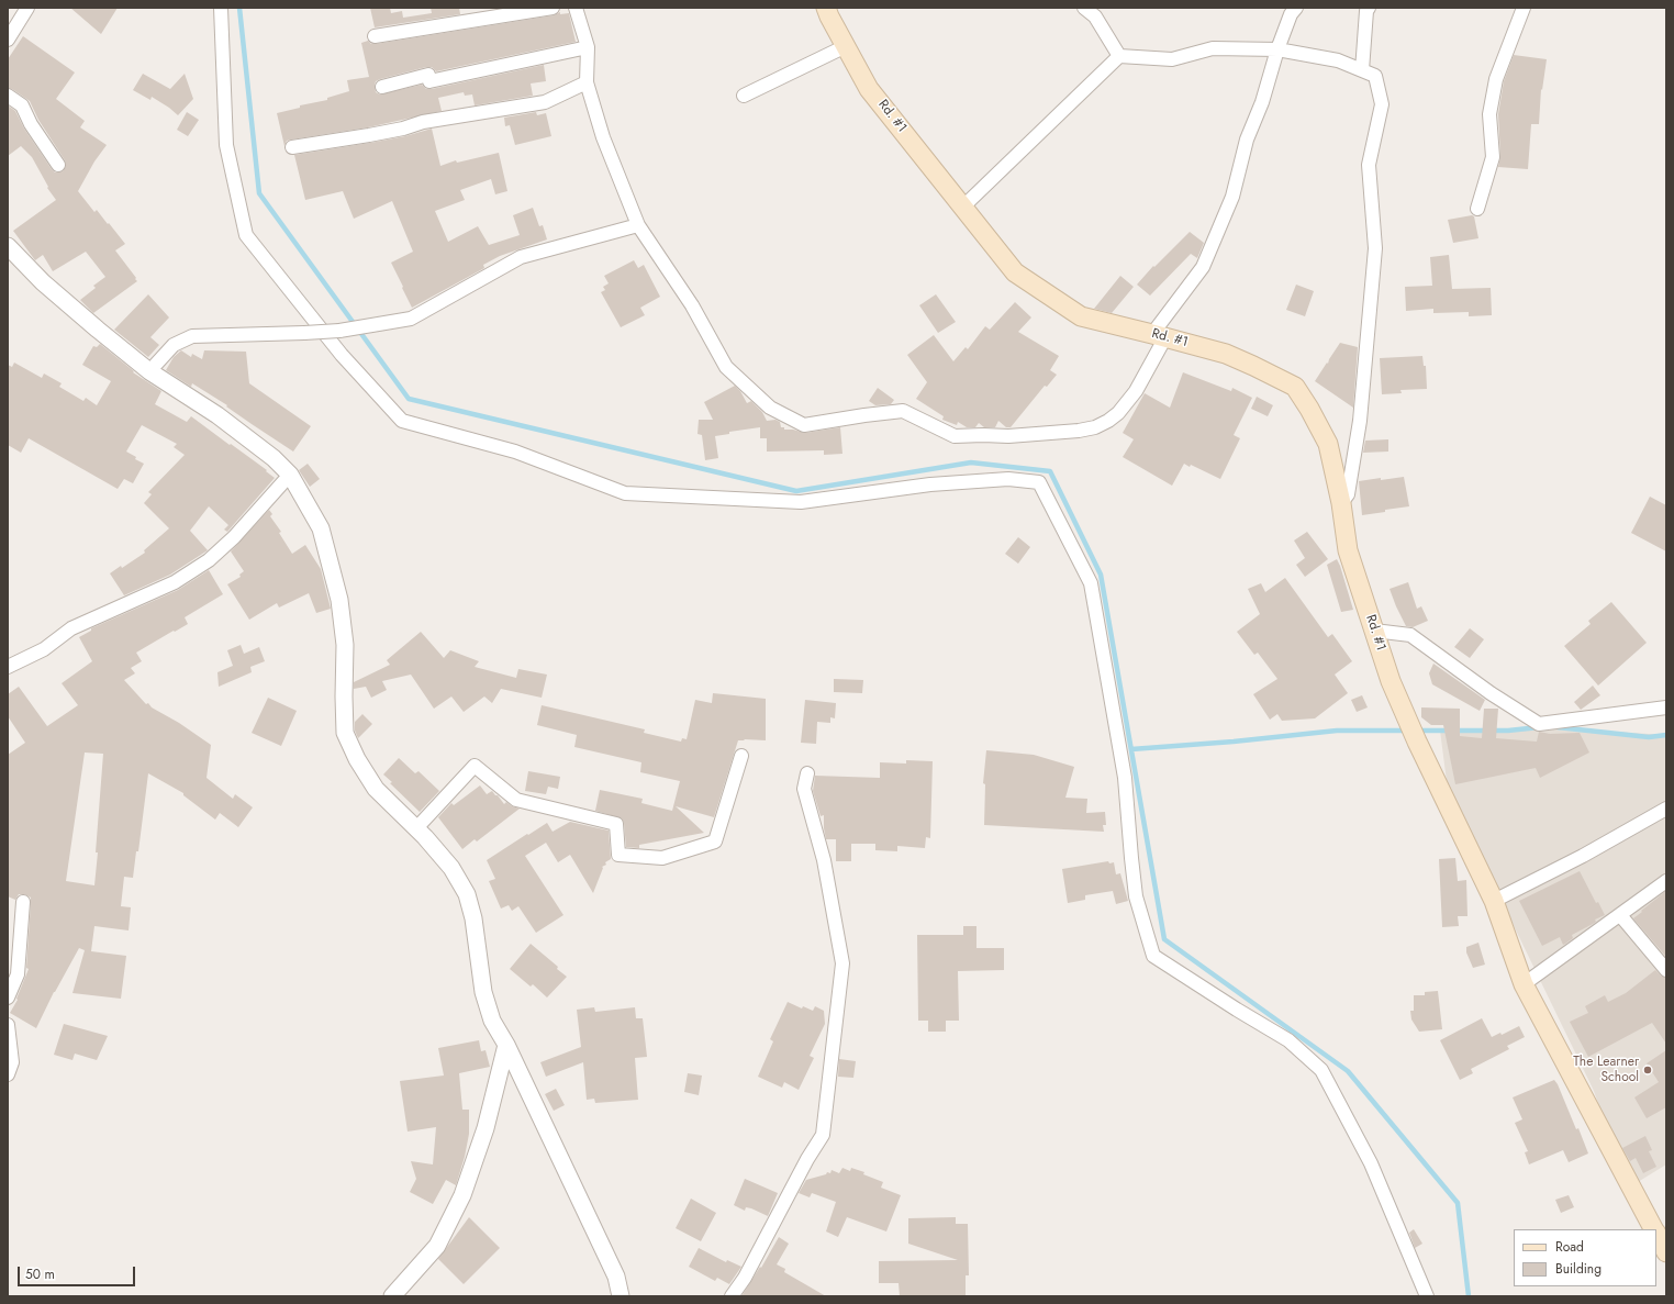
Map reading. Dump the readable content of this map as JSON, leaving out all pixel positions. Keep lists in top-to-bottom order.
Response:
{
  "streets": {
    "main road": ["Rd. #1"]
  },
  "places": ["The Learner School"],
  "legend": ["Road", "Building"],
  "scale_bar": "50 m"
}
